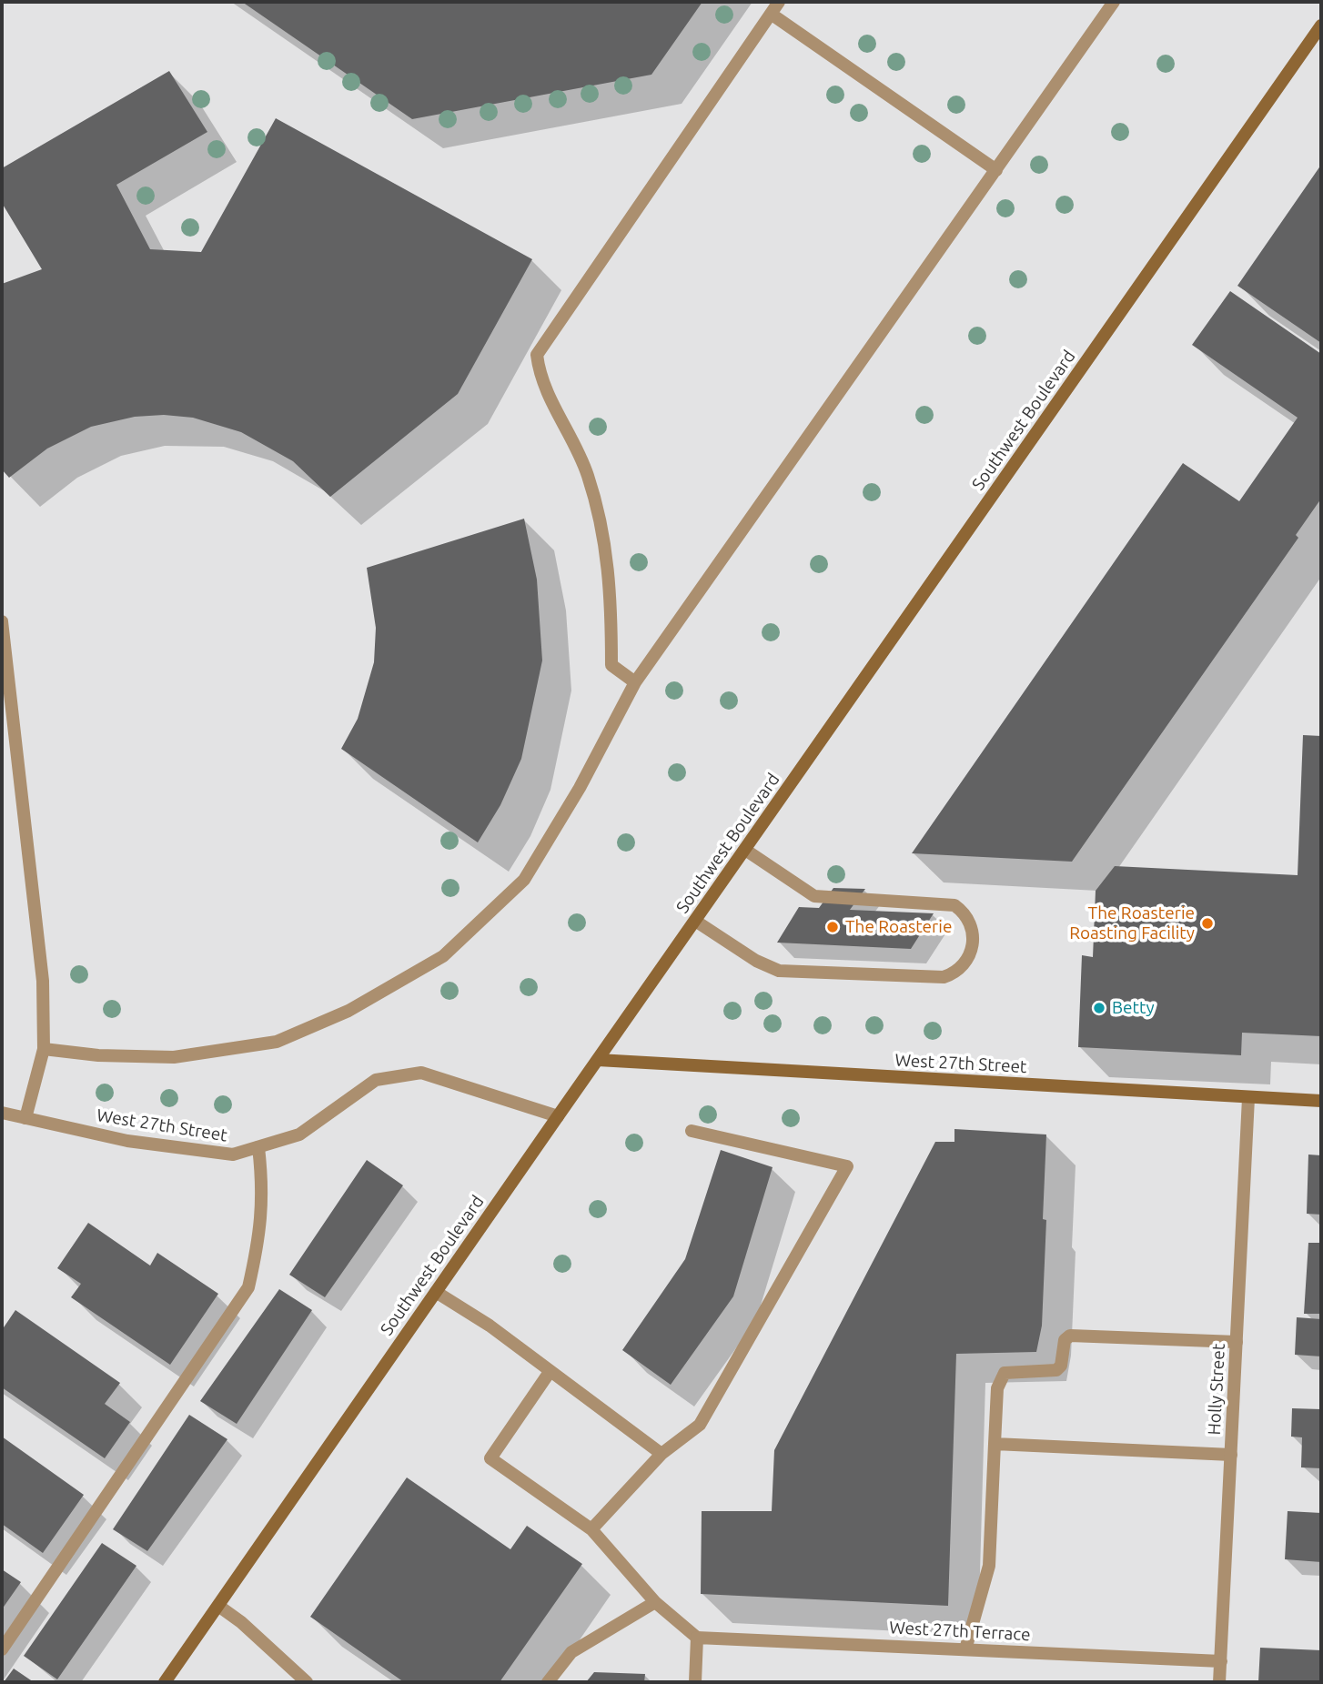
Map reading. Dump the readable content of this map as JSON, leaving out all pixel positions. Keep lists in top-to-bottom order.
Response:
{
  "streets": {
    "main road": ["Southwest Boulevard", "West 27th Street"],
    "street": ["Holly Street", "West 27th Terrace"]
  },
  "crossings": [
    ["Southwest Boulevard", "West 27th Street"],
    ["West 27th Street", "Holly Street"],
    ["Holly Street", "West 27th Terrace"]
  ],
  "places": ["The Roasterie Roasting Facility", "The Roasterie", "Betty"]
}
